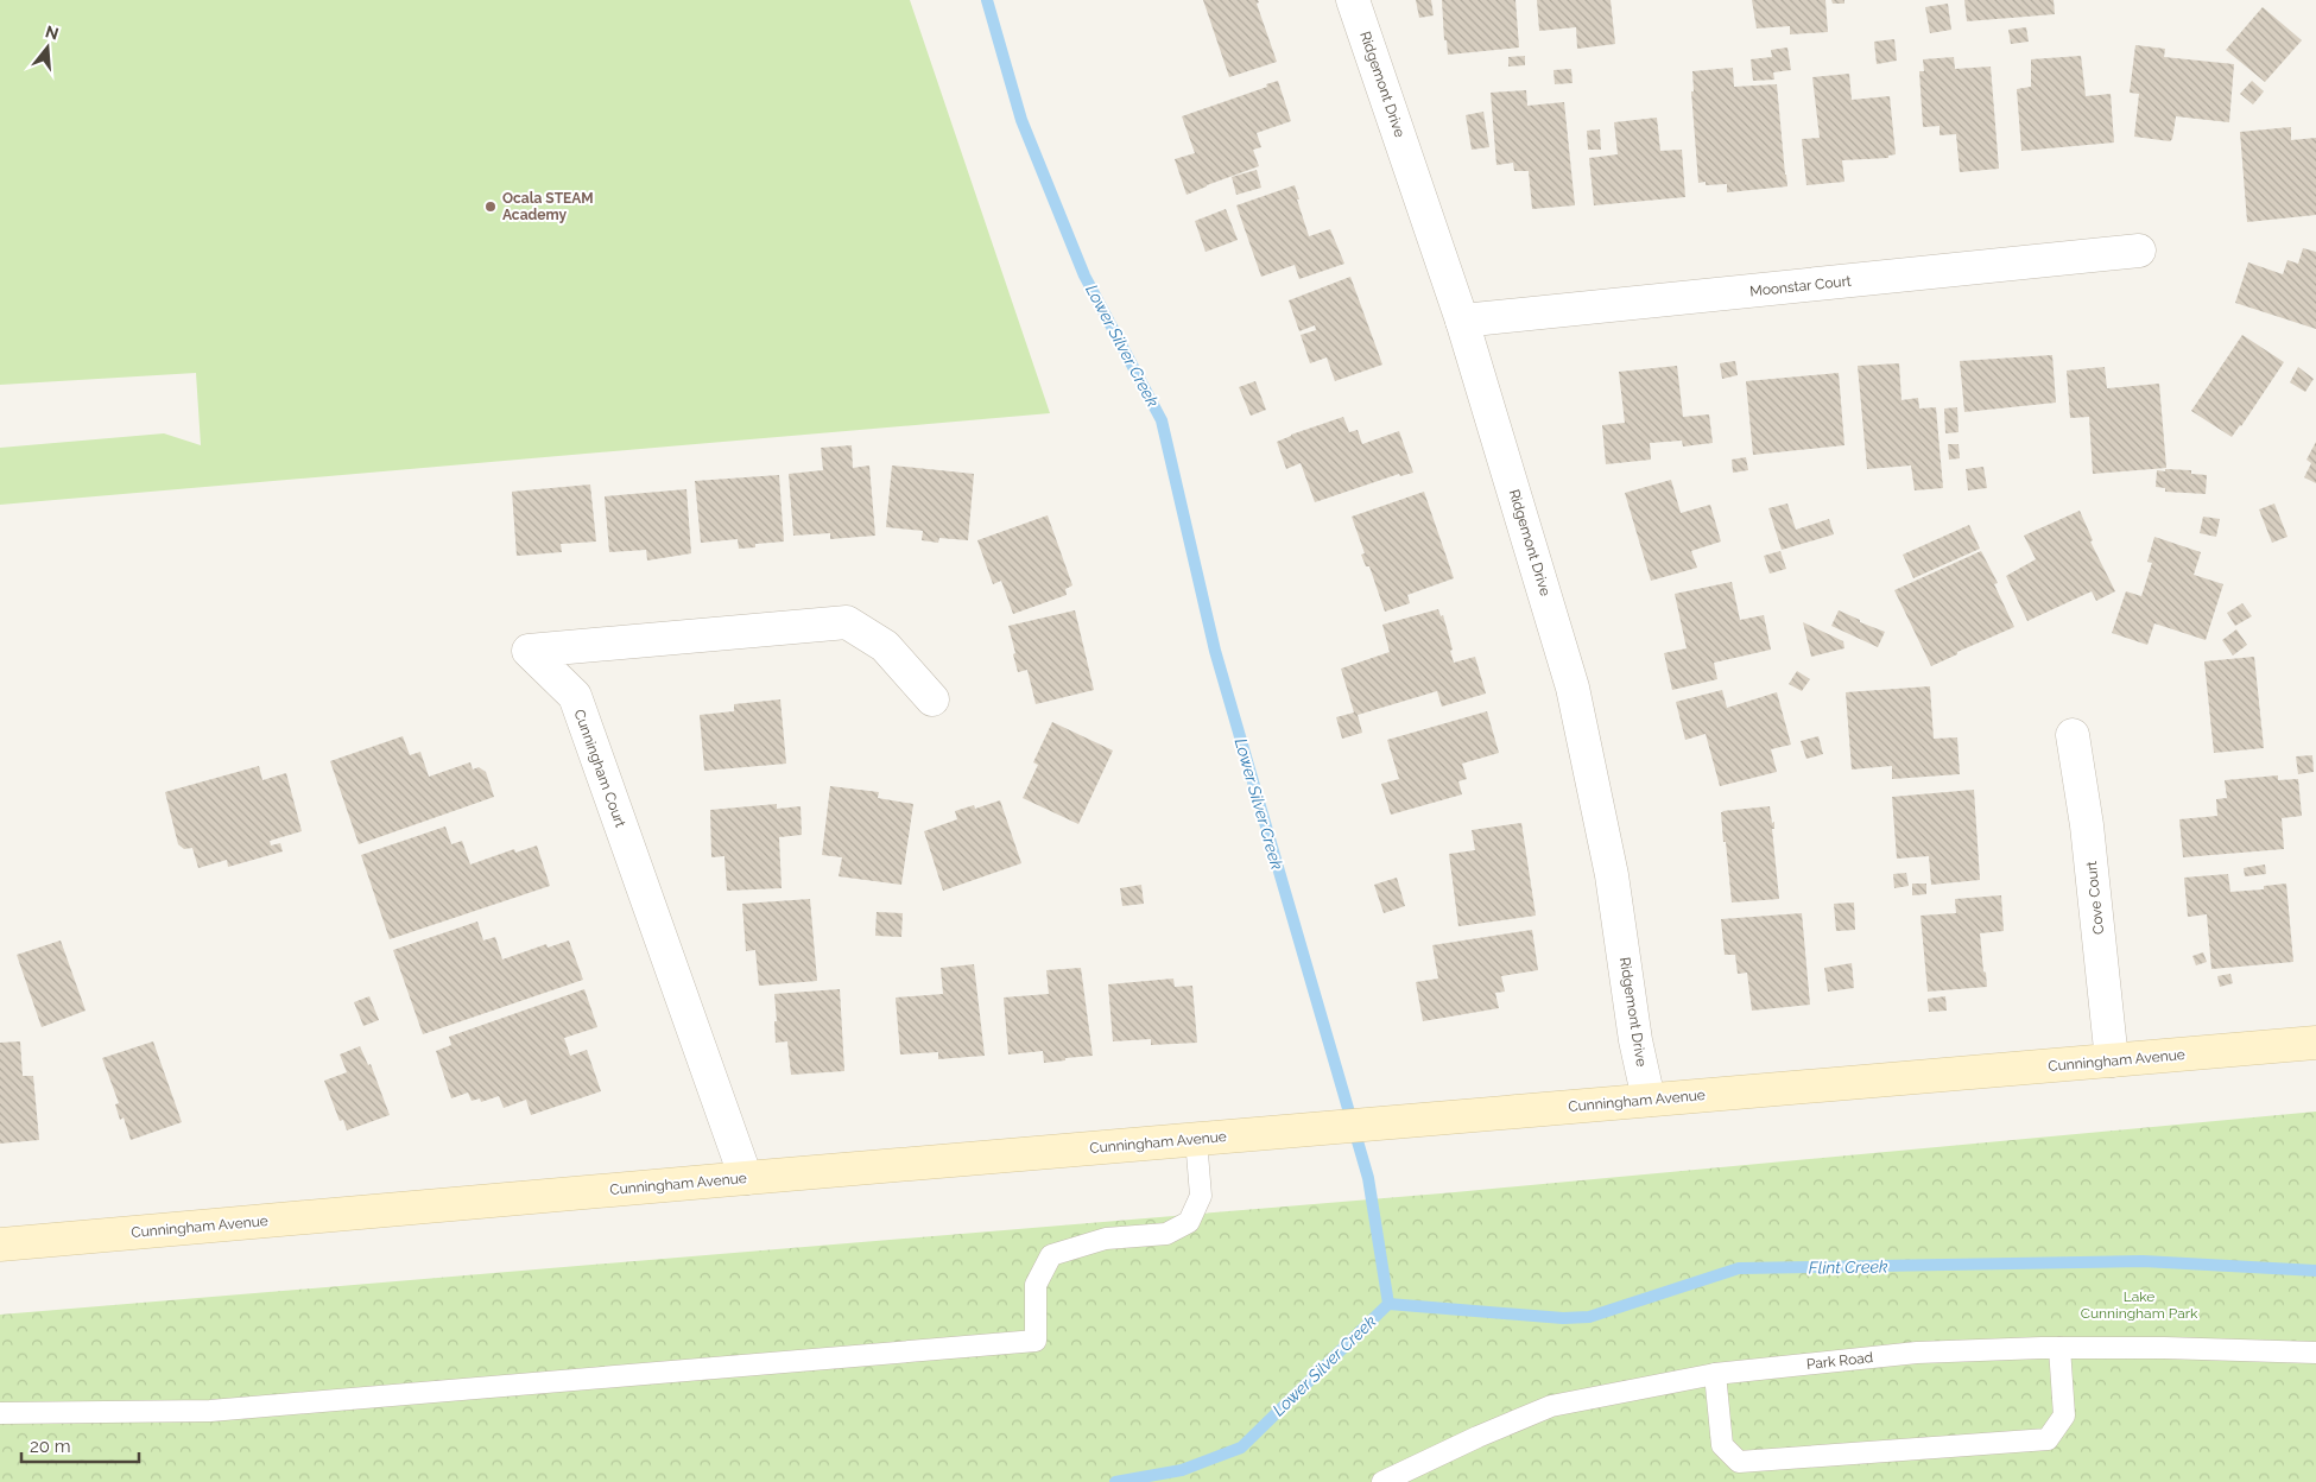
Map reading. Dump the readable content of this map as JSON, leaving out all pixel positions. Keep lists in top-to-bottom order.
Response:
{
  "streets": {
    "street": [
      "Ridgemont Drive",
      "Moonstar Court",
      "Cunningham Court",
      "Cove Court",
      "Cunningham Avenue"
    ],
    "lane": ["Park Road"]
  },
  "crossings": [
    ["Ridgemont Drive", "Moonstar Court"],
    ["Ridgemont Drive", "Cunningham Avenue"],
    ["Cunningham Court", "Cunningham Avenue"],
    ["Cove Court", "Cunningham Avenue"]
  ],
  "water": ["Lower Silver Creek", "Flint Creek"],
  "parks": ["Lake Cunningham Park"],
  "places": ["Ocala STEAM Academy"],
  "scale_bar": "20 m",
  "north": "top"
}
